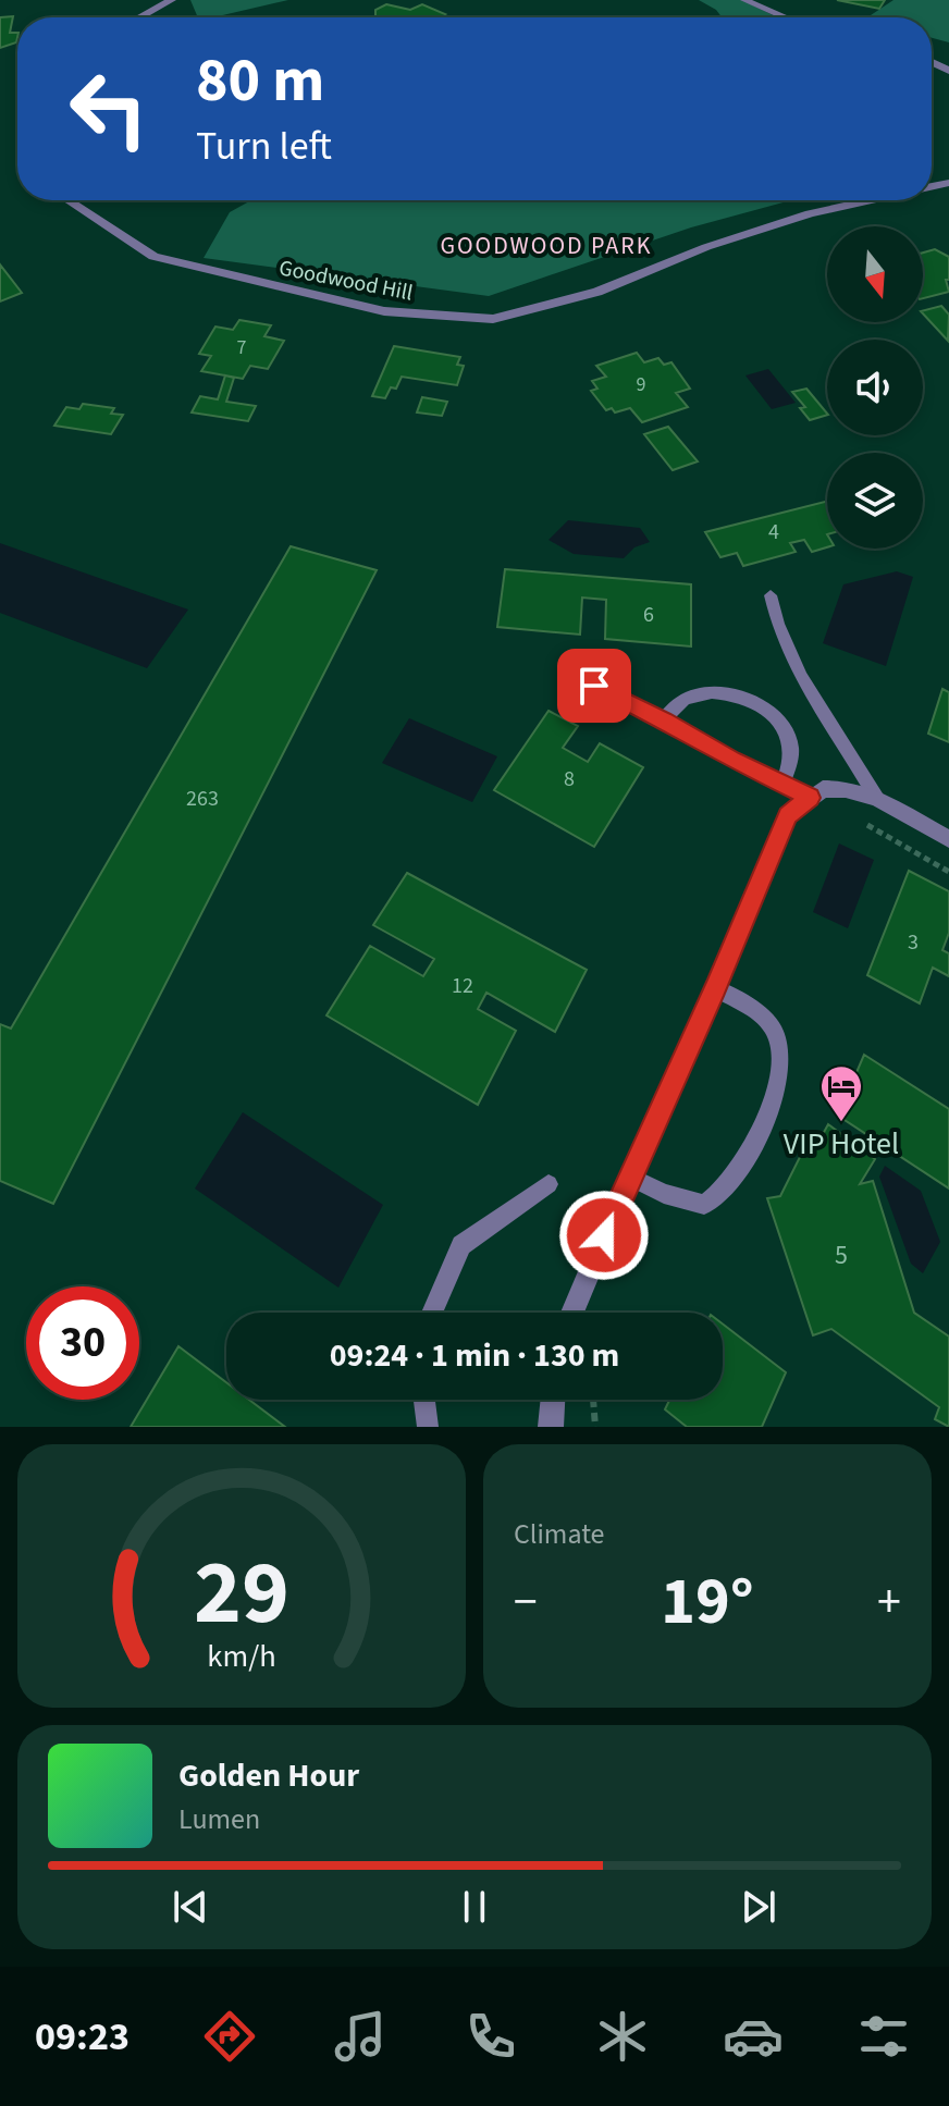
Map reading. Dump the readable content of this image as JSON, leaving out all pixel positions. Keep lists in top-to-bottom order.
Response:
{
  "streets": {
    "street": ["Goodwood Hill"]
  },
  "districts": ["GOODWOOD PARK"],
  "places": {
    "hotel": ["VIP Hotel"]
  },
  "house_numbers": [
    "7",
    "9",
    "4",
    "6",
    "8",
    "263",
    "3",
    "12",
    "5"
  ],
  "north": "bottom",
  "page": {
    "turn": ["80 m", "Turn left"],
    "limit": "30",
    "trip": "09:24 · 1 min · 130 m",
    "tile": "Climate",
    "heat": ["−", "19°", "+"],
    "song": ["Golden Hour", "Lumen"],
    "tabs": "09:23",
    "gauge": ["29", "km/h"]
  }
}
